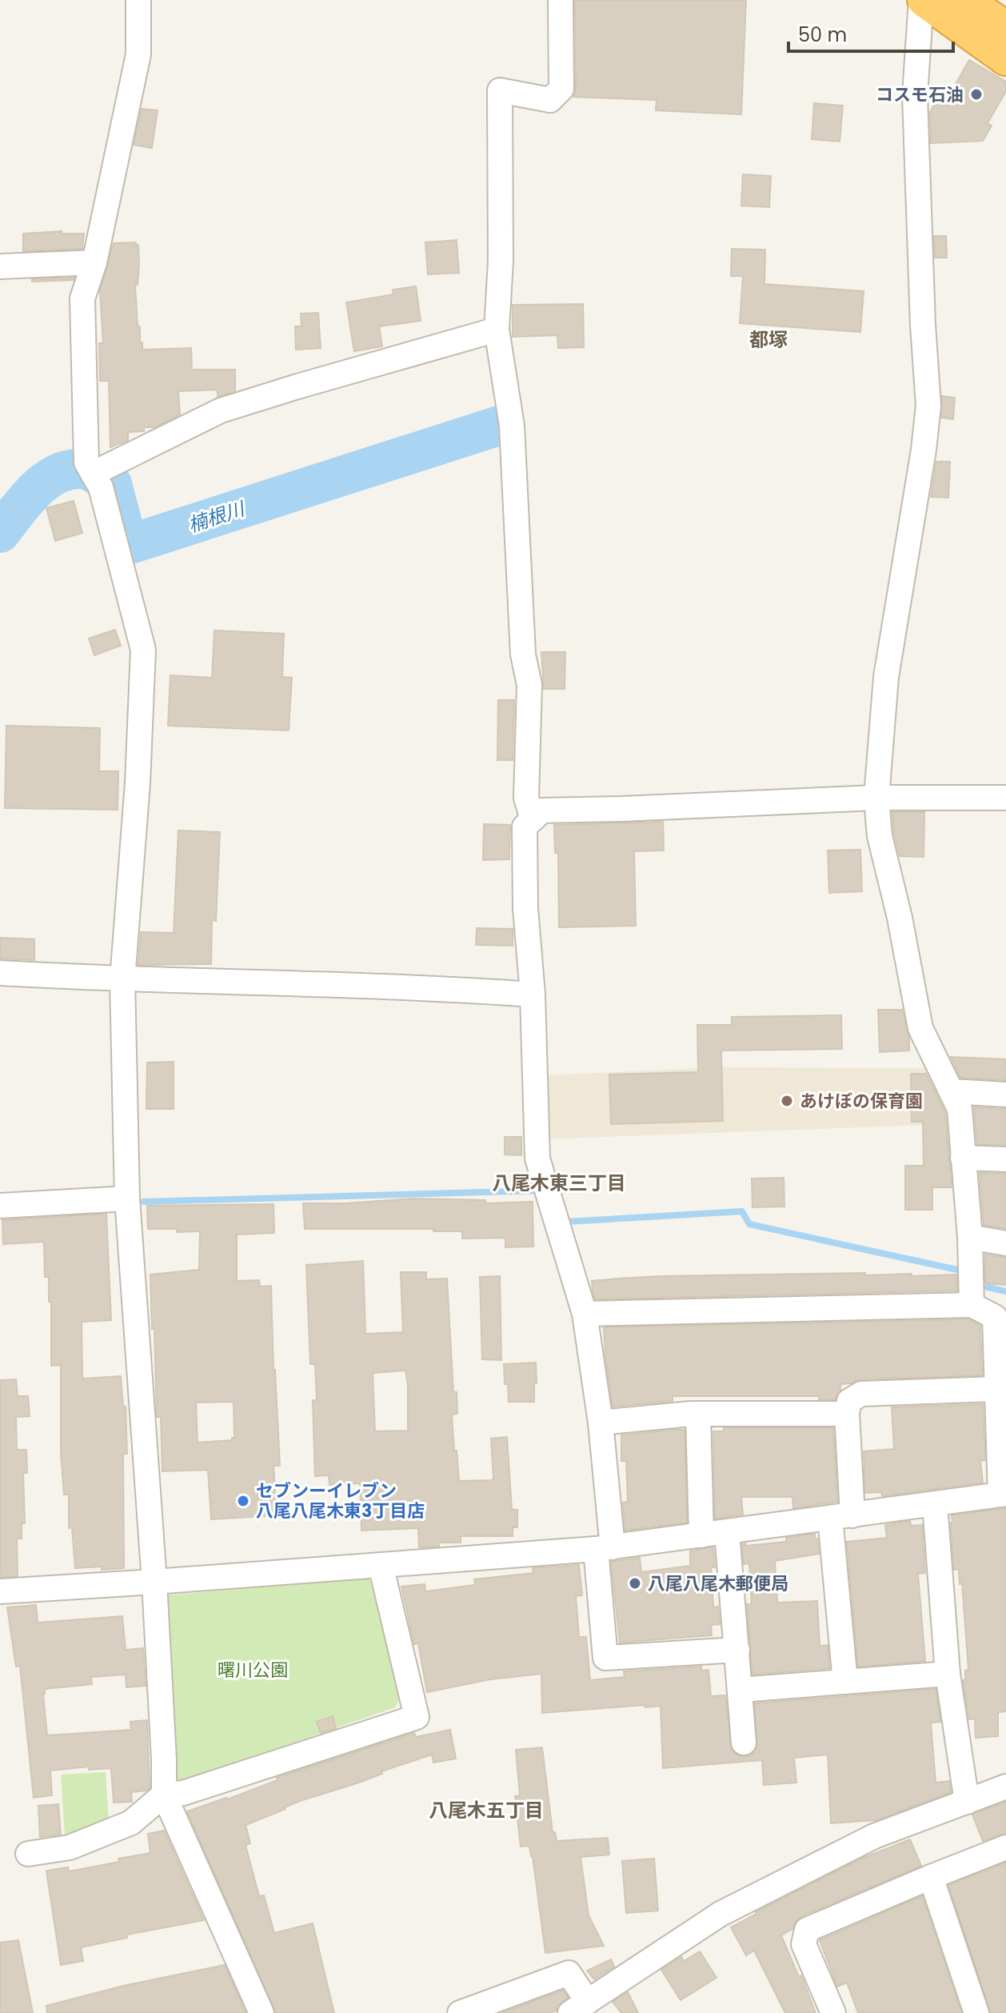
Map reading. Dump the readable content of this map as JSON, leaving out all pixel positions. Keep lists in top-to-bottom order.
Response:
{
  "districts": ["都塚", "八尾木東三丁目", "八尾木五丁目"],
  "water": ["楠根川"],
  "parks": ["曙川公園"],
  "places": [
    "コスモ石油",
    "あけぼの保育園",
    "セブンーイレブン 八尾八尾木東3丁目店",
    "八尾八尾木郵便局"
  ],
  "scale_bar": "50 m"
}
